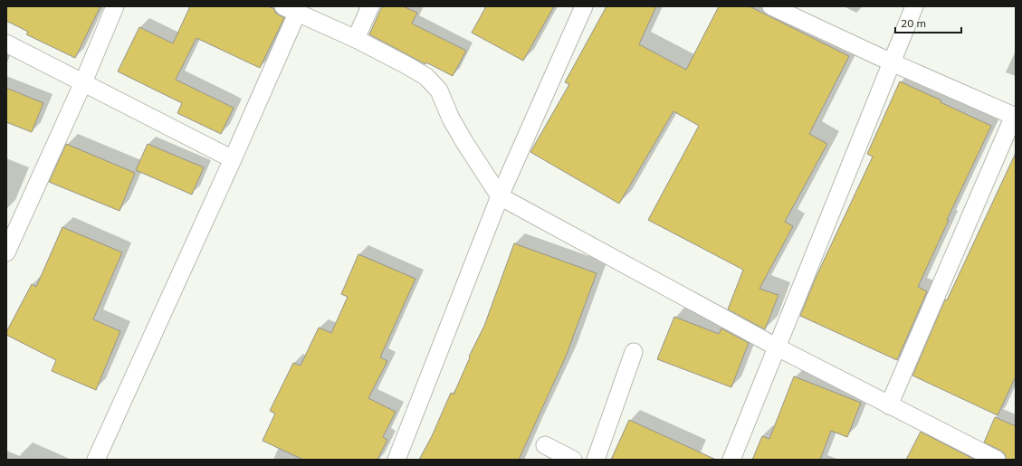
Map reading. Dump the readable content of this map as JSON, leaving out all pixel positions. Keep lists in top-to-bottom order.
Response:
{
  "scale_bar": "20 m"
}
